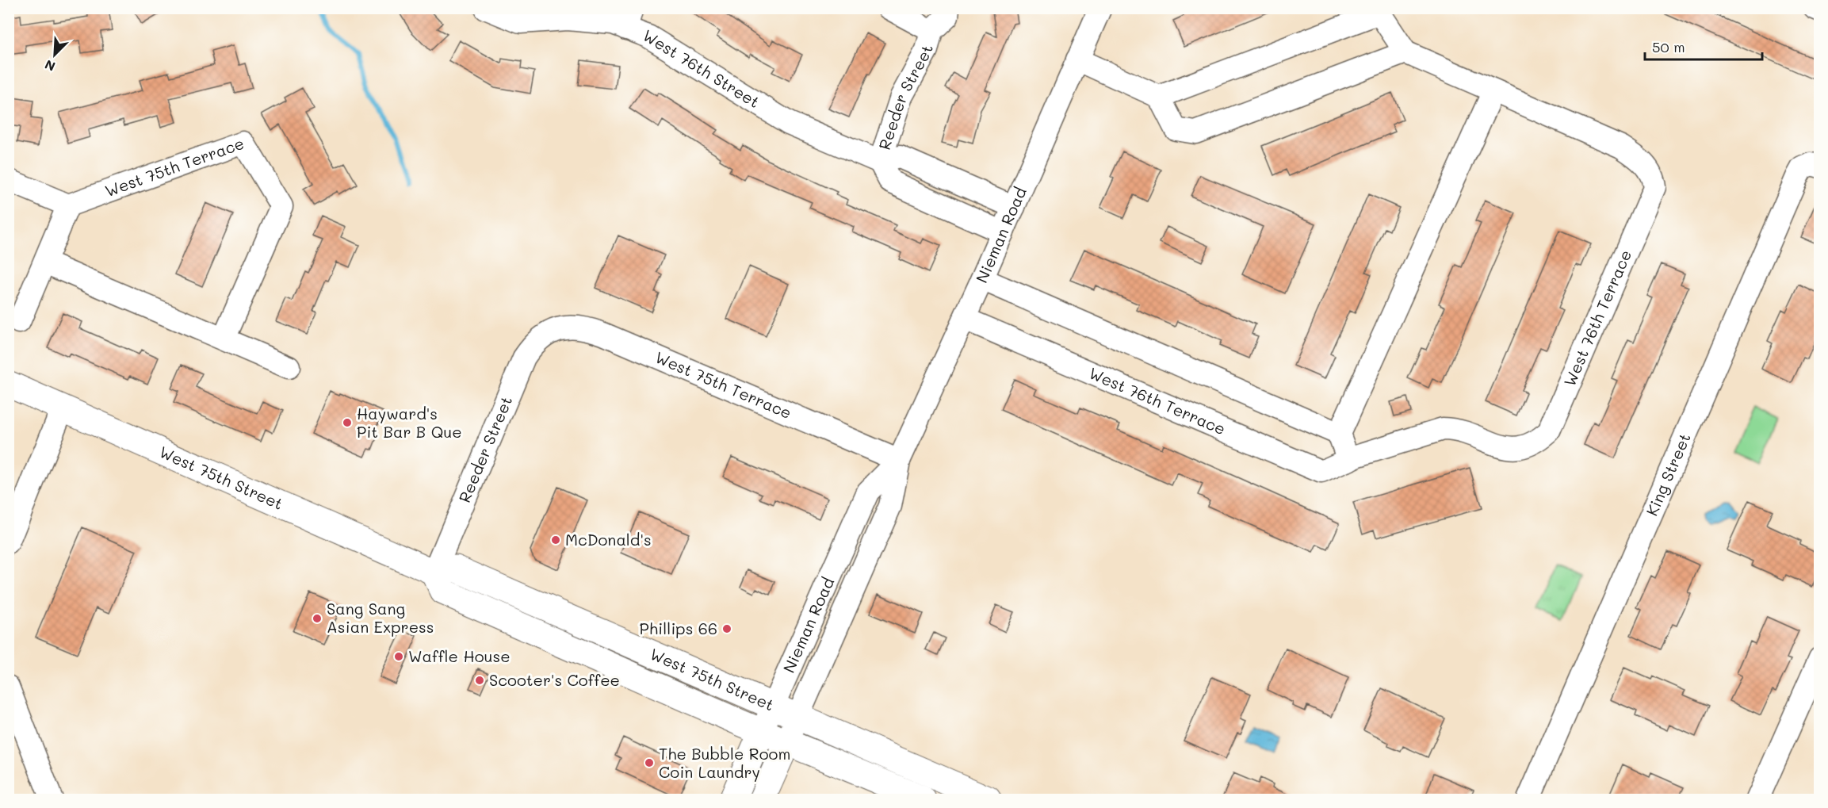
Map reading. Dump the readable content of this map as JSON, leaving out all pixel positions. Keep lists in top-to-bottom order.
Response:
{
  "streets": {
    "main road": ["Nieman Road", "West 75th Street"],
    "street": [
      "West 76th Street",
      "Reeder Street",
      "West 75th Terrace",
      "West 76th Terrace",
      "King Street"
    ]
  },
  "crossings": [
    ["West 76th Street", "Reeder Street"],
    ["Reeder Street", "West 75th Terrace"],
    ["Reeder Street", "West 75th Street"],
    ["West 75th Terrace", "Nieman Road"],
    ["Nieman Road", "West 76th Terrace"],
    ["Nieman Road", "West 75th Street"]
  ],
  "places": [
    "Hayward's Pit Bar B Que",
    "McDonald's",
    "Sang Sang Asian Express",
    "Phillips 66",
    "Waffle House",
    "Scooter's Coffee",
    "The Bubble Room Coin Laundry"
  ],
  "scale_bar": "50 m",
  "north": "bottom left"
}
